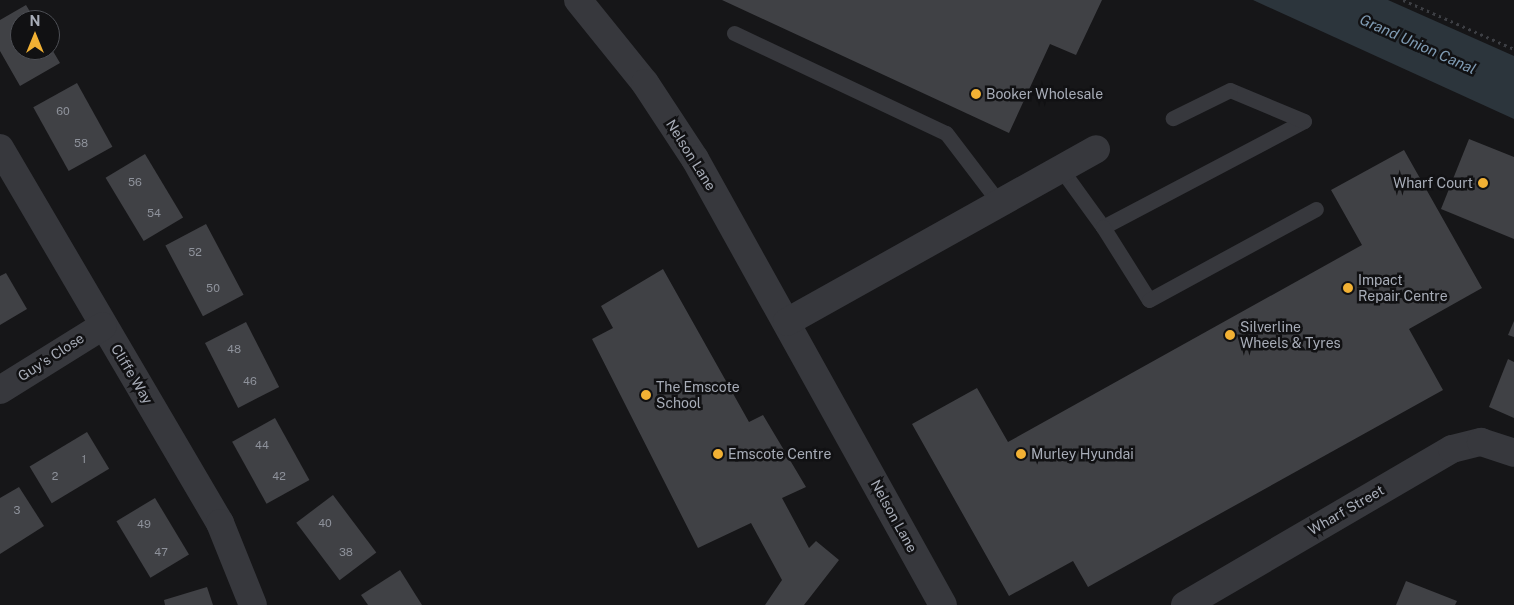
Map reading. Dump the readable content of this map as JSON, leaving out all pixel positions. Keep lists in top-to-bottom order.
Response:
{
  "streets": {
    "street": [
      "Nelson Lane",
      "Guy's Close",
      "Cliffe Way",
      "Wharf Street"
    ]
  },
  "crossings": [
    ["Guy's Close", "Cliffe Way"]
  ],
  "water": ["Grand Union Canal"],
  "places": [
    "Booker Wholesale",
    "Wharf Court",
    "Impact Repair Centre",
    "Silverline Wheels & Tyres",
    "The Emscote School",
    "Emscote Centre",
    "Murley Hyundai"
  ],
  "house_numbers": [
    "60",
    "58",
    "56",
    "54",
    "52",
    "50",
    "48",
    "46",
    "44",
    "1",
    "2",
    "42",
    "3",
    "40",
    "49",
    "47",
    "38"
  ],
  "north": "top"
}
